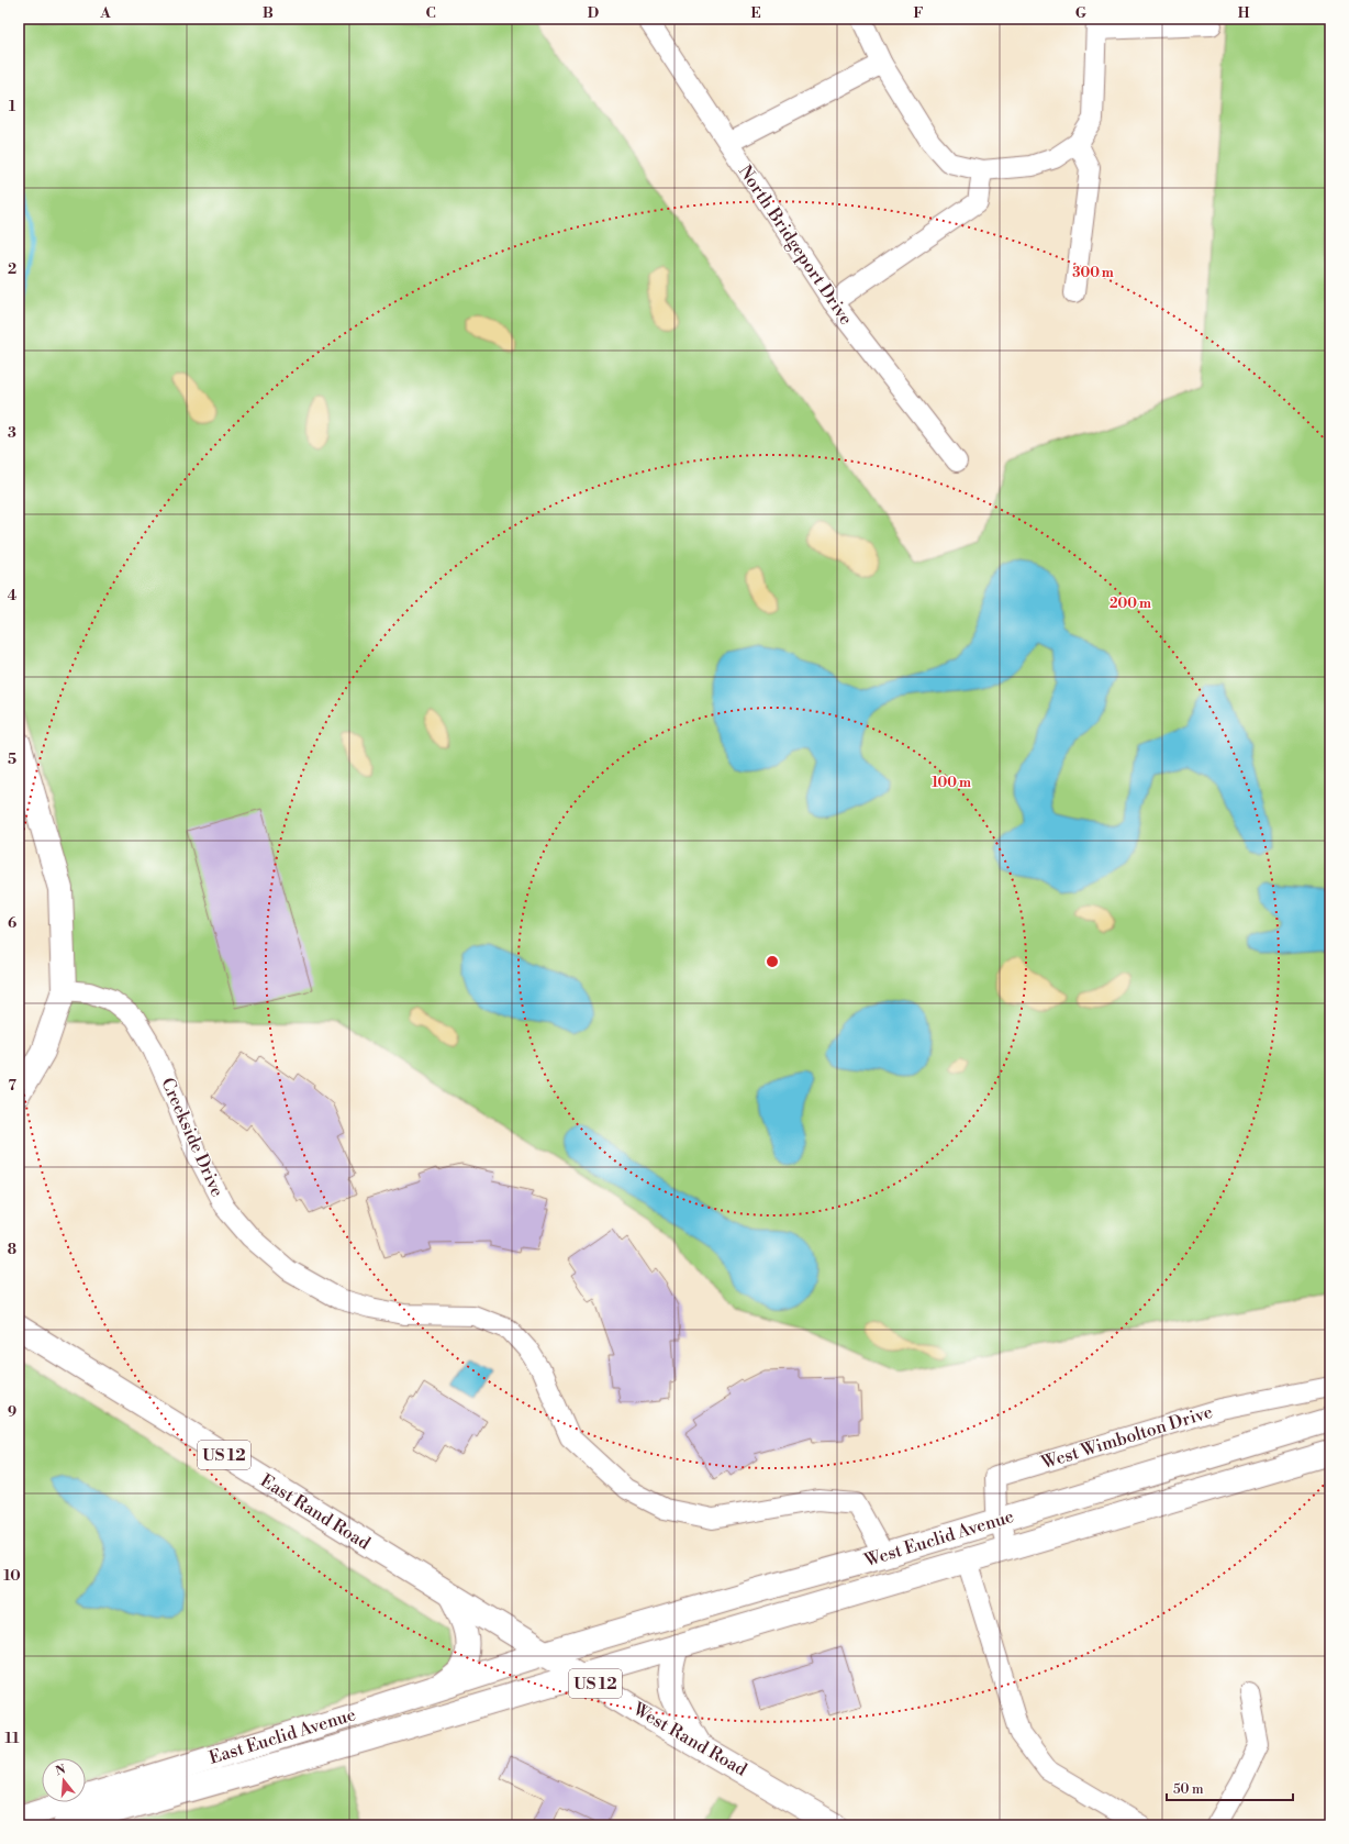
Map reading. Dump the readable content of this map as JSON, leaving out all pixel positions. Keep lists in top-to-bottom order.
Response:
{
  "streets": {
    "main road": [
      "US 12",
      "East Rand Road",
      "West Euclid Avenue",
      "East Euclid Avenue",
      "West Rand Road"
    ],
    "street": ["North Bridgeport Drive", "Creekside Drive", "West Wimbolton Drive"]
  },
  "crossings": [
    ["Creekside Drive", "West Euclid Avenue"],
    ["West Wimbolton Drive", "West Euclid Avenue"],
    ["East Rand Road", "West Euclid Avenue"],
    ["East Rand Road", "East Euclid Avenue"],
    ["East Rand Road", "West Rand Road"],
    ["West Euclid Avenue", "East Euclid Avenue"],
    ["West Euclid Avenue", "West Rand Road"],
    ["East Euclid Avenue", "West Rand Road"]
  ],
  "scale_bar": "50 m",
  "north": "top",
  "grid": {
    "columns": [
      "A",
      "B",
      "C",
      "D",
      "E",
      "F",
      "G",
      "H"
    ],
    "rows": [
      "1",
      "2",
      "3",
      "4",
      "5",
      "6",
      "7",
      "8",
      "9",
      "10",
      "11"
    ]
  },
  "rings": ["300 m", "200 m", "100 m"]
}
